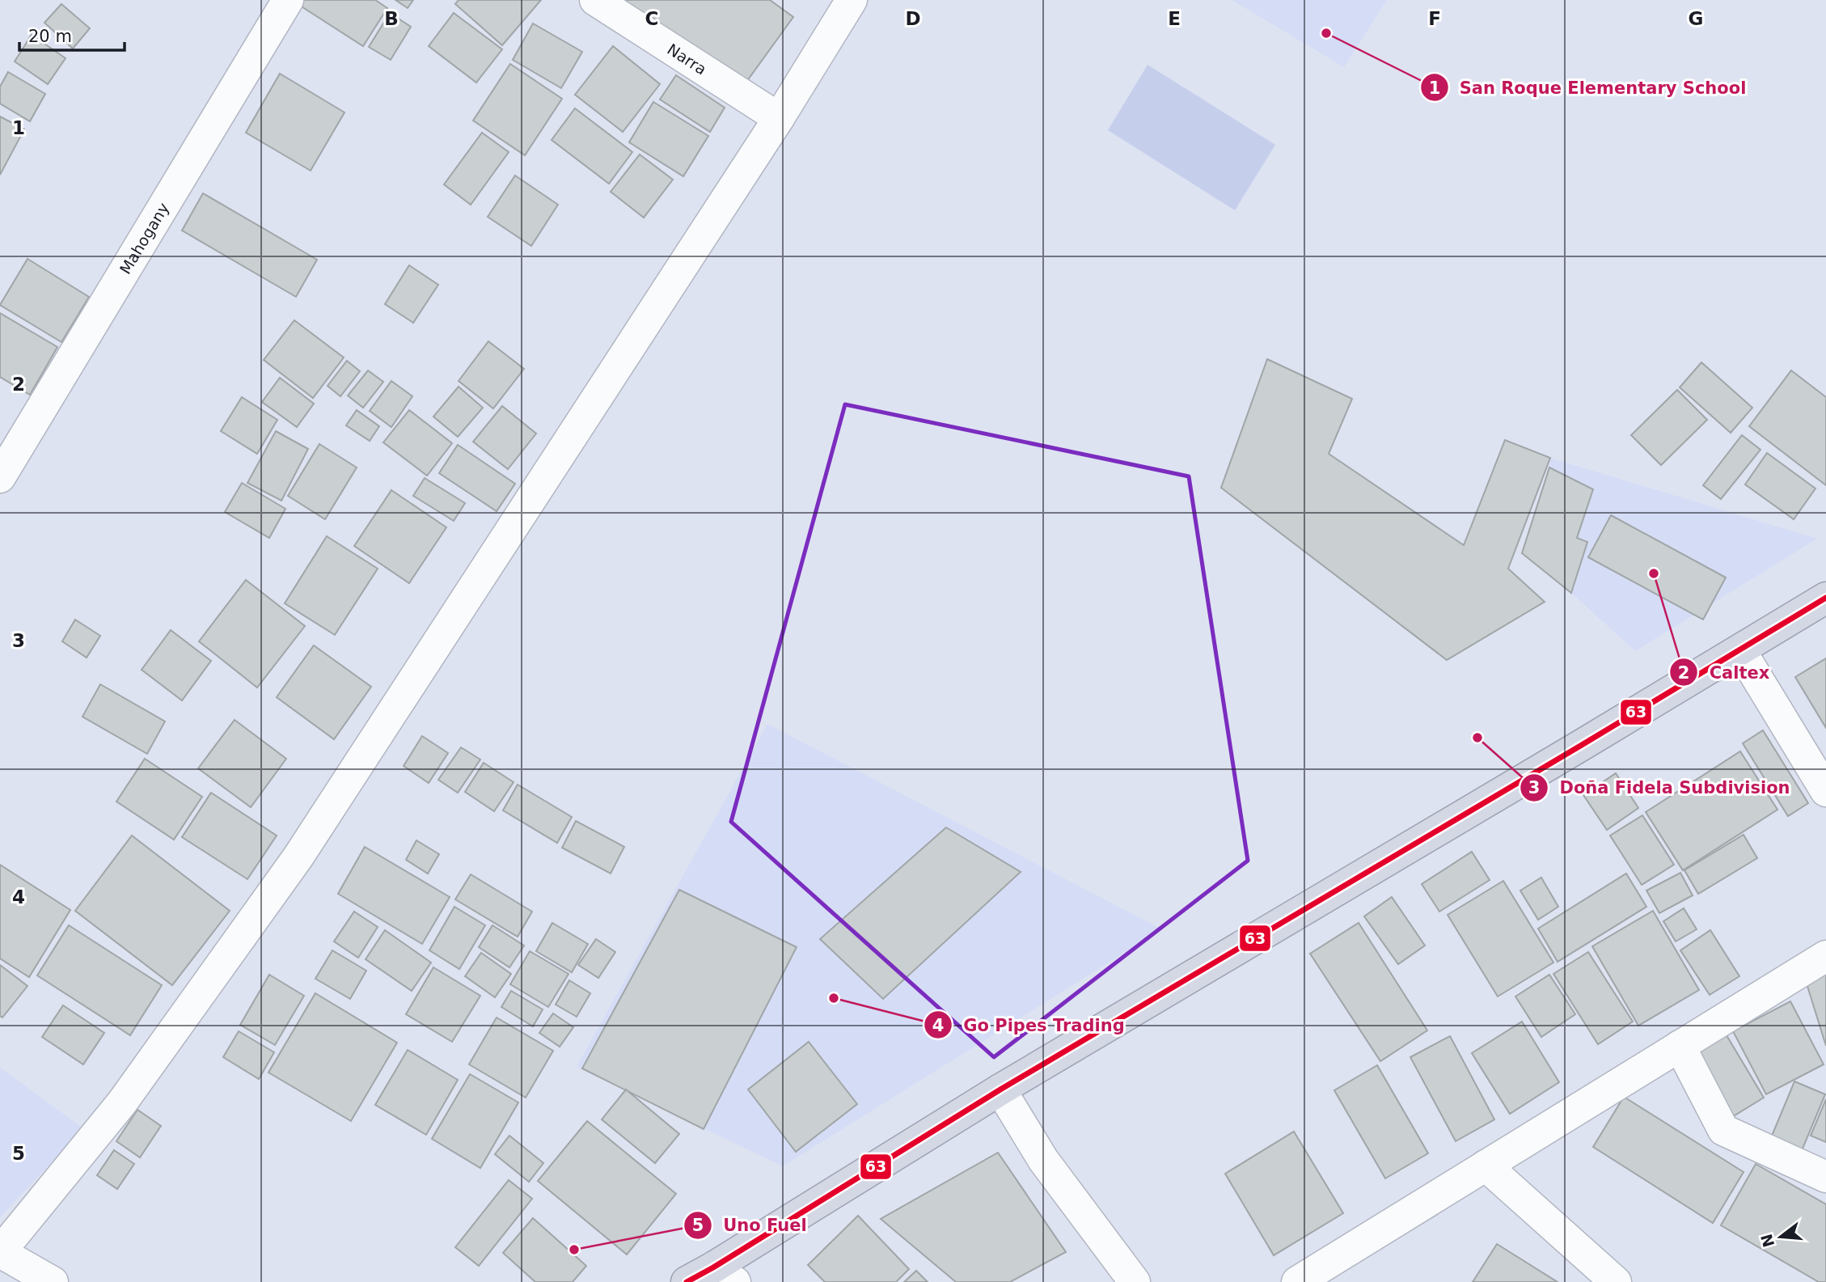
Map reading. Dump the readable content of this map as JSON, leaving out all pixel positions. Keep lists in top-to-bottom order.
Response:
{
  "streets": {
    "street": ["Narra", "Mahogany"]
  },
  "places": [
    "San Roque Elementary School",
    "Caltex",
    "Doña Fidela Subdivision",
    "Go Pipes Trading",
    "Uno Fuel"
  ],
  "lines": ["transit line 63"],
  "scale_bar": "20 m",
  "north": "left",
  "grid": {
    "columns": [
      "B",
      "C",
      "D",
      "E",
      "F",
      "G"
    ],
    "rows": [
      "1",
      "2",
      "3",
      "4",
      "5"
    ]
  }
}
